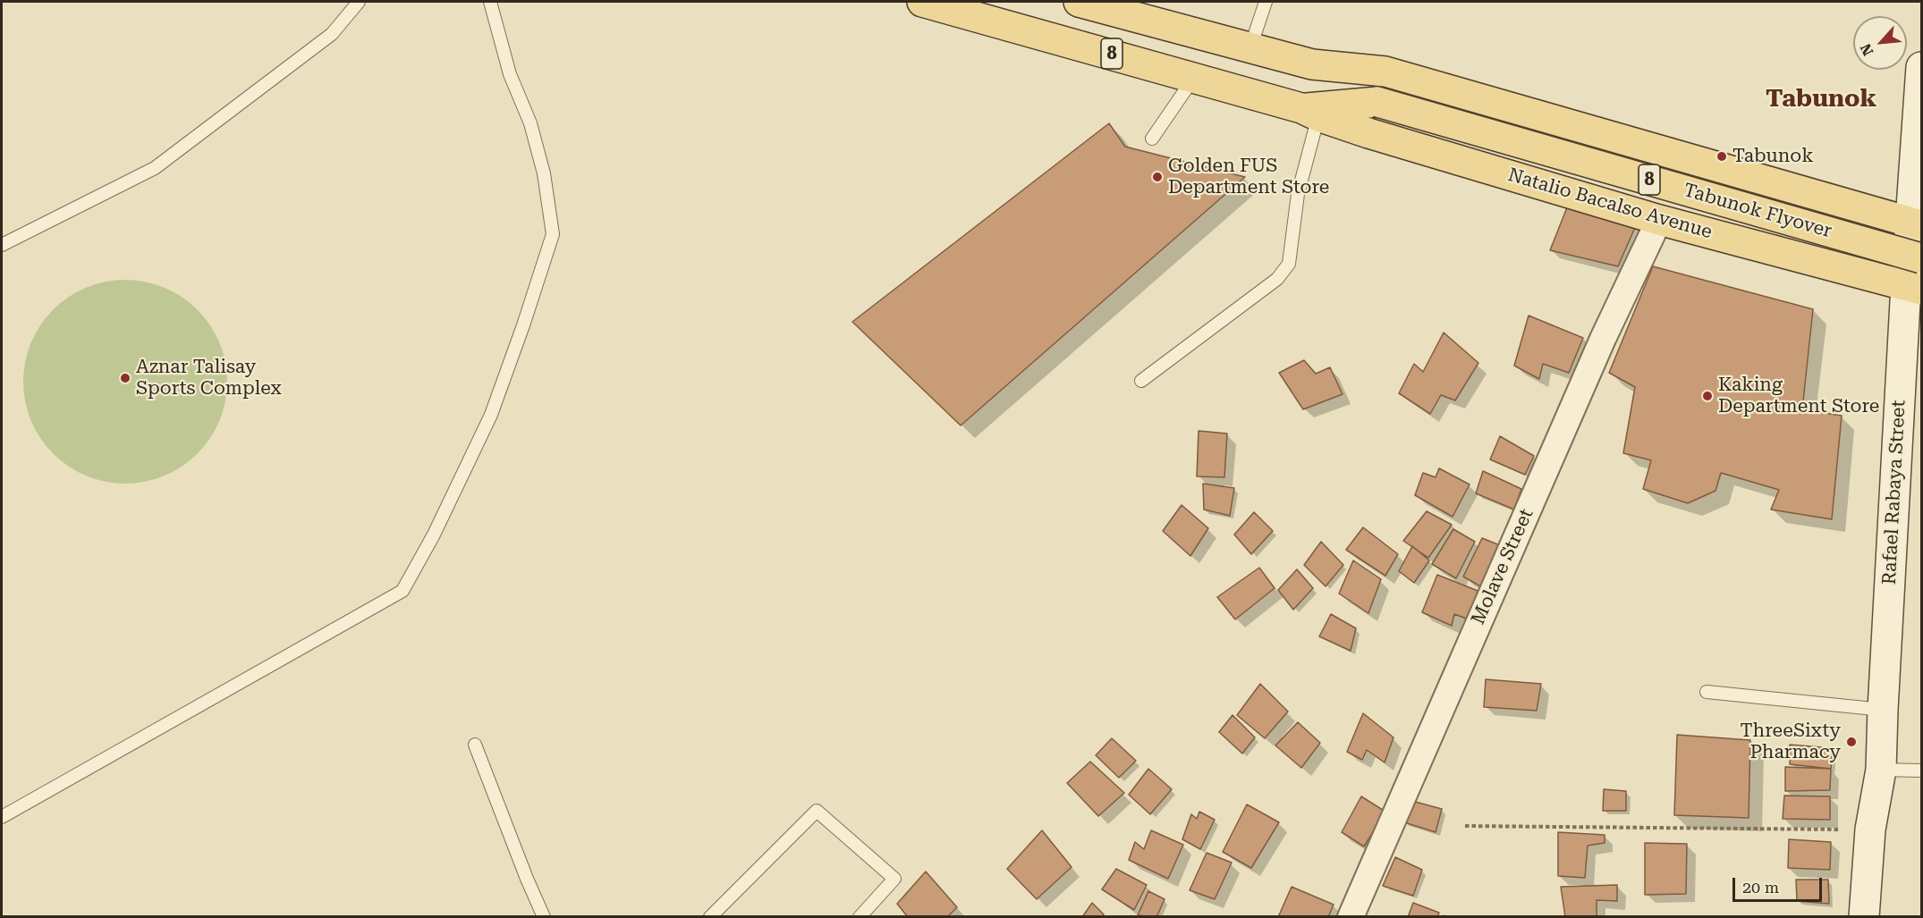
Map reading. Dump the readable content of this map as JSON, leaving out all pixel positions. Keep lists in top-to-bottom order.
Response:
{
  "streets": {
    "main road": [
      "8",
      "Natalio Bacalso Avenue",
      "Tabunok Flyover",
      "Rafael Rabaya Street"
    ],
    "street": ["Molave Street"]
  },
  "crossings": [
    ["8", "Natalio Bacalso Avenue"],
    ["8", "Tabunok Flyover"],
    ["Natalio Bacalso Avenue", "Tabunok Flyover"],
    ["Natalio Bacalso Avenue", "Rafael Rabaya Street"],
    ["Natalio Bacalso Avenue", "Molave Street"]
  ],
  "districts": ["Tabunok"],
  "places": [
    "Tabunok",
    "Golden FUS Department Store",
    "Aznar Talisay Sports Complex",
    "Kaking Department Store",
    "ThreeSixty Pharmacy"
  ],
  "scale_bar": "20 m",
  "north": "bottom left"
}
